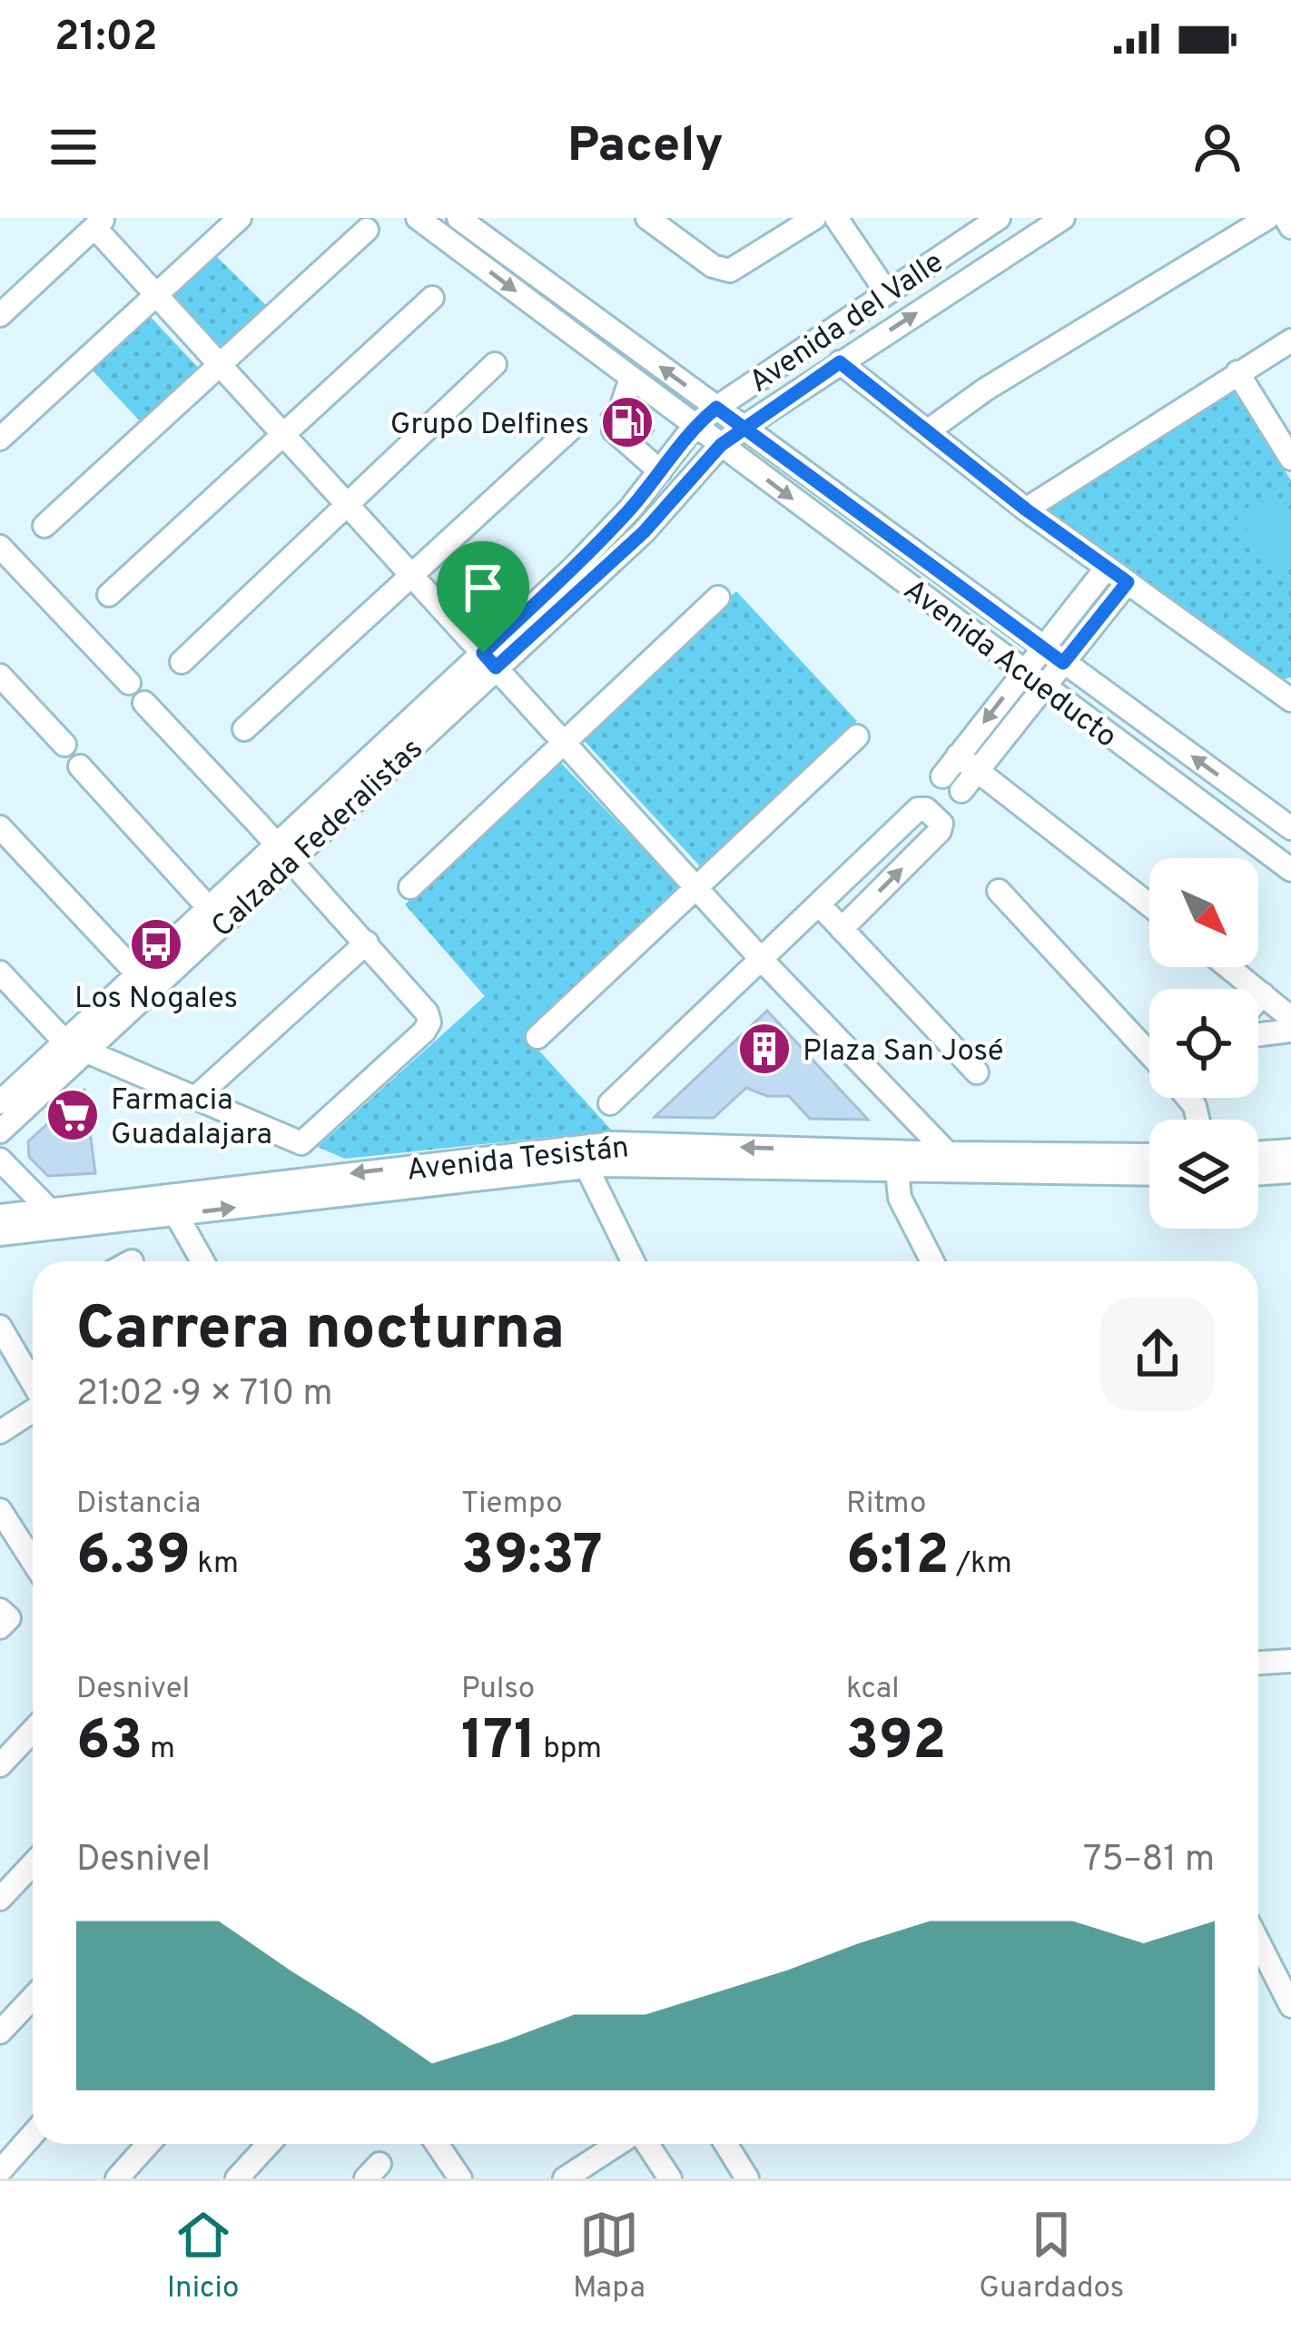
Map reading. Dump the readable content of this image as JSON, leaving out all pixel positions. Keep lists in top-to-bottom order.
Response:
{
  "streets": {
    "street": [
      "Avenida del Valle",
      "Avenida Acueducto",
      "Calzada Federalistas",
      "Avenida Tesistán"
    ]
  },
  "crossings": [
    ["Avenida del Valle", "Avenida Acueducto"],
    ["Avenida del Valle", "Calzada Federalistas"],
    ["Avenida Acueducto", "Calzada Federalistas"]
  ],
  "places": {
    "fuel station": ["Grupo Delfines"],
    "bus stop": ["Los Nogales"],
    "building": ["Plaza San José"],
    "supermarket": ["Farmacia Guadalajara"]
  },
  "north": "bottom right",
  "page": {
    "status": "21:02",
    "header": "Pacely",
    "heading": ["Carrera nocturna", "21:02 · 9 × 710 m"],
    "stats": [
      ["Distancia", "6.39 km"],
      ["Tiempo", "39:37"],
      ["Ritmo", "6:12 /km"],
      ["Desnivel", "63 m"],
      ["Pulso", "171 bpm"],
      ["kcal", "392"]
    ],
    "chart": ["Desnivel", "75–81 m"],
    "tabs": ["Inicio", "Mapa", "Guardados"]
  }
}
